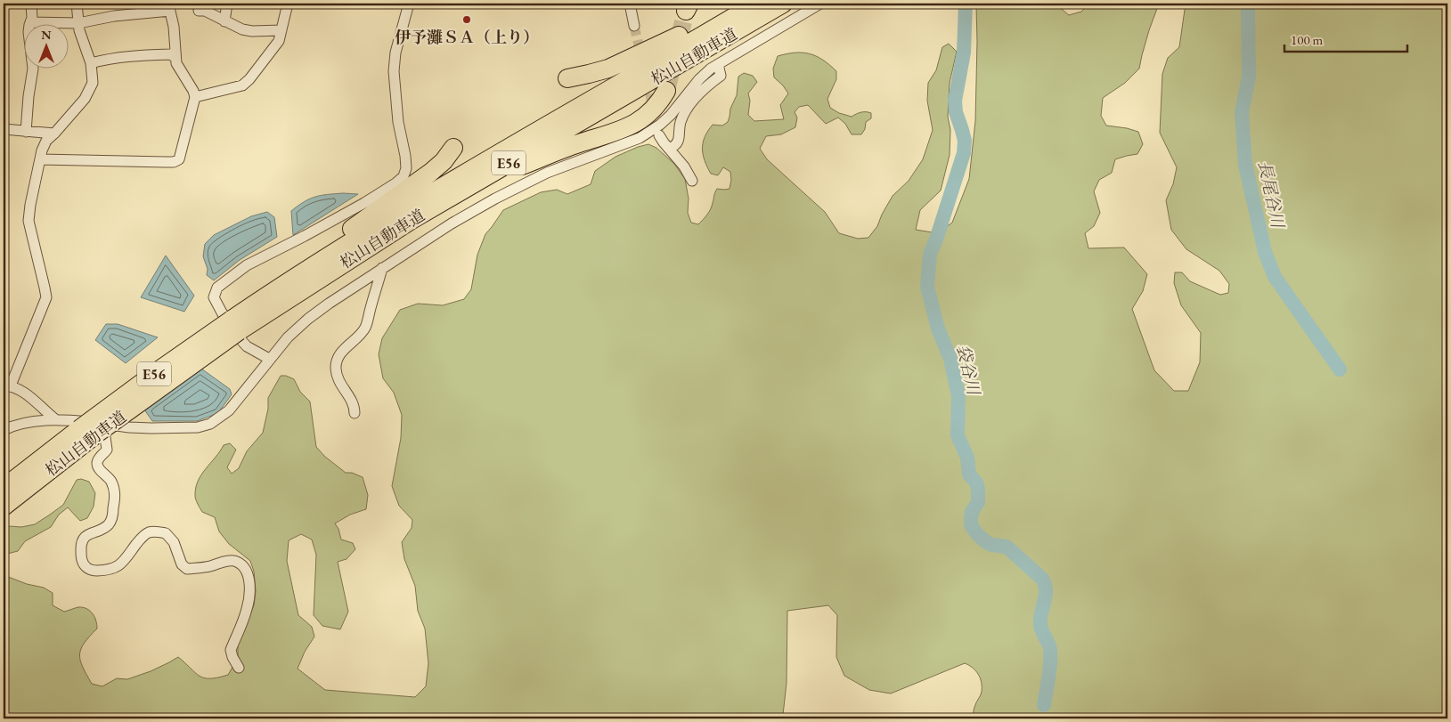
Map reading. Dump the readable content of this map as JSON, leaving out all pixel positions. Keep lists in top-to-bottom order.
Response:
{
  "streets": {
    "highway": ["松山自動車道", "E56"]
  },
  "water": ["長尾谷川", "袋谷川"],
  "places": ["伊予灘ＳＡ（上り）"],
  "scale_bar": "100 m",
  "north": "top"
}
